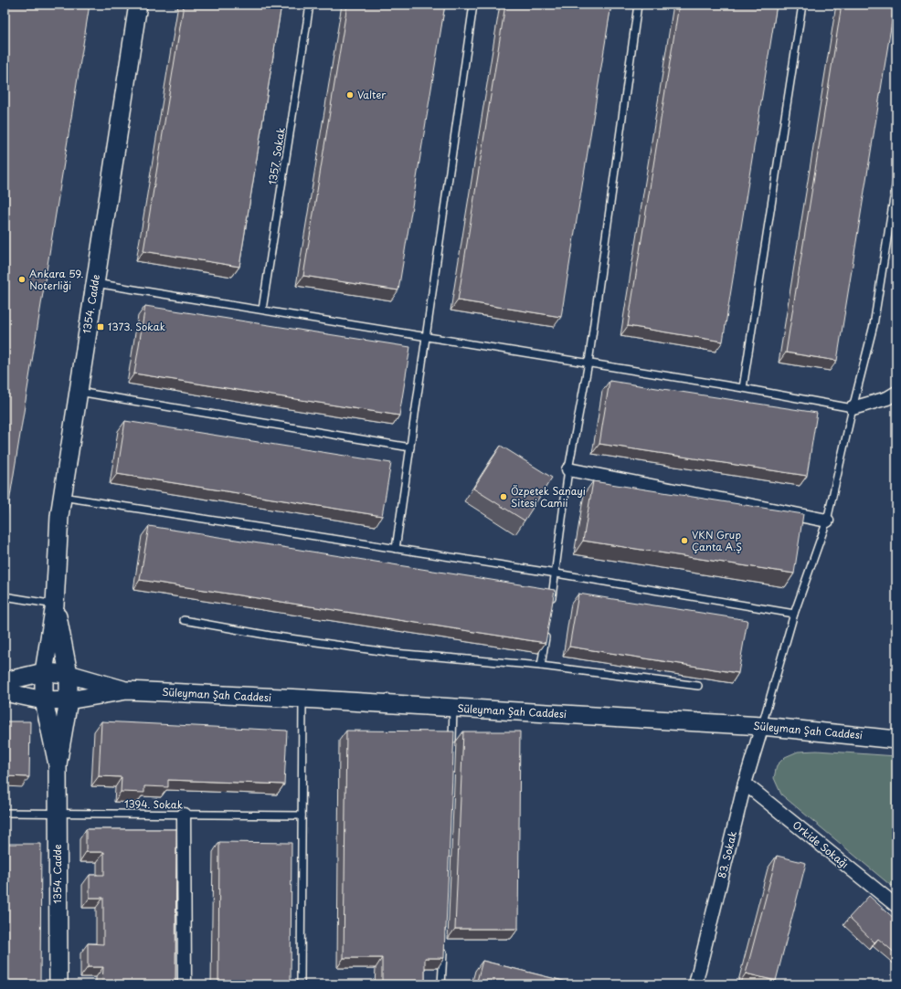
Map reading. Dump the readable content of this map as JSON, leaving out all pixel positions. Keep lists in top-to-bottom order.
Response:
{
  "streets": {
    "main road": ["1354. Cadde", "Süleyman Şah Caddesi"],
    "street": ["Orkide Sokağı", "83. Sokak"],
    "lane": ["1357. Sokak", "1394. Sokak"]
  },
  "crossings": [
    ["1354. Cadde", "1394. Sokak"],
    ["Süleyman Şah Caddesi", "83. Sokak"],
    ["Orkide Sokağı", "83. Sokak"]
  ],
  "places": {
    "other": [
      "Valter",
      "Ankara 59. Noterliği",
      "Özpetek Sanayi Sitesi Camii",
      "VKN Grup Çanta A.Ş"
    ],
    "transit": ["1373. Sokak"]
  }
}
